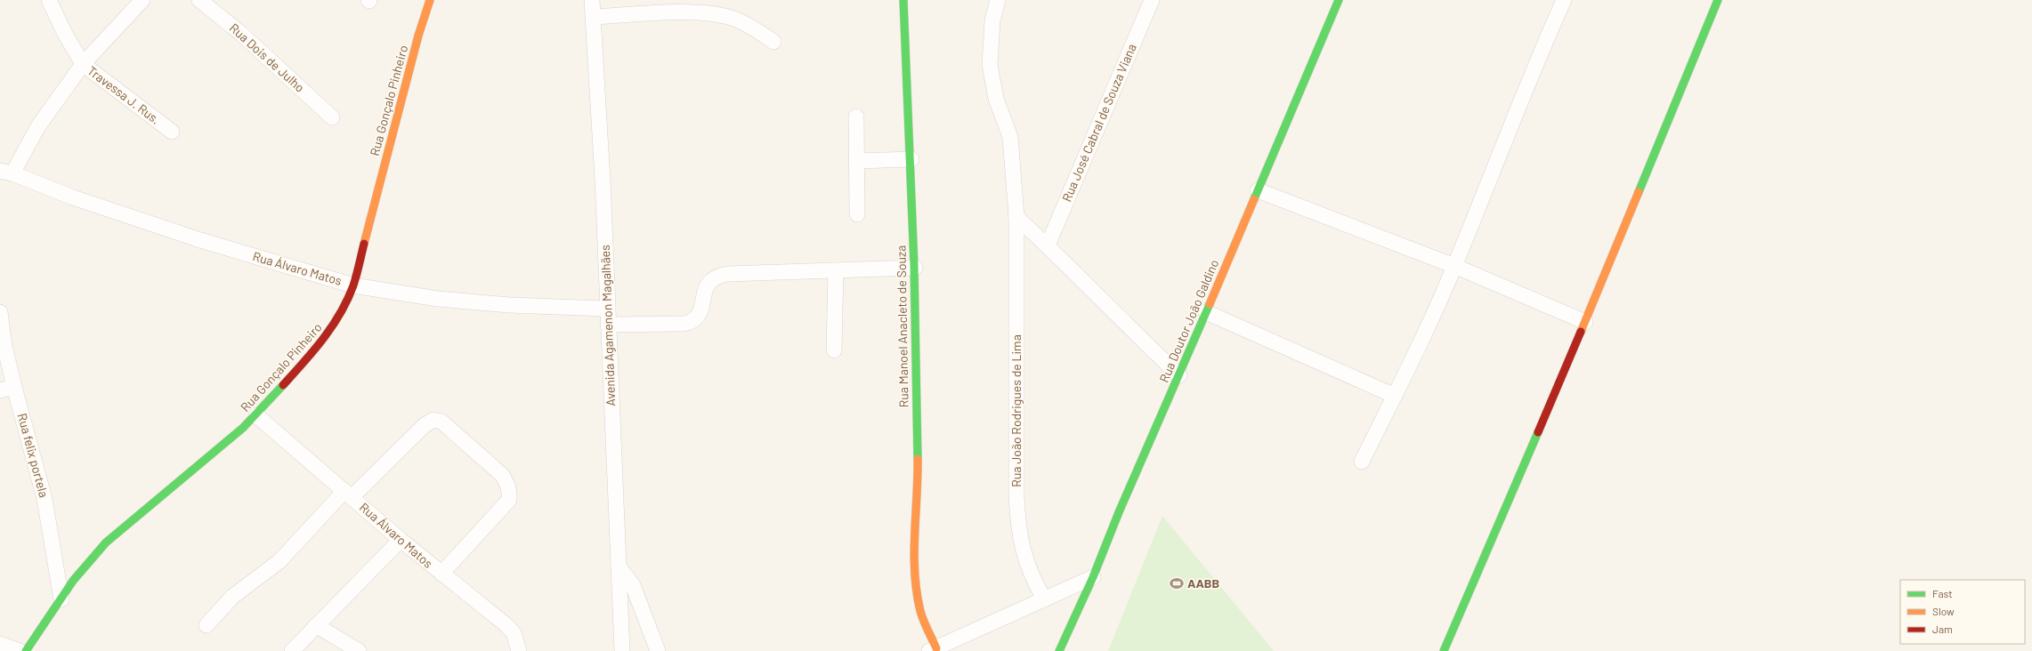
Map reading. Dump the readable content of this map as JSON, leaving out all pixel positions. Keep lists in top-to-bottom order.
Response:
{
  "streets": {
    "street": [
      "Rua Dois de Julho",
      "Travessa J. Rus.",
      "Rua Gonçalo Pinheiro",
      "Rua José Cabral de Souza Viana",
      "Rua Álvaro Matos",
      "Rua Doutor João Galdino",
      "Avenida Agamenon Magalhães",
      "Rua Manoel Anacleto de Souza",
      "Rua João Rodrigues de Lima",
      "Rua felix portela"
    ]
  },
  "crossings": [
    ["Rua Gonçalo Pinheiro", "Rua Álvaro Matos"],
    ["Rua Gonçalo Pinheiro", "Rua felix portela"],
    ["Rua Álvaro Matos", "Avenida Agamenon Magalhães"]
  ],
  "places": {
    "sports": ["AABB"]
  },
  "legend": ["Fast", "Slow", "Jam"]
}
